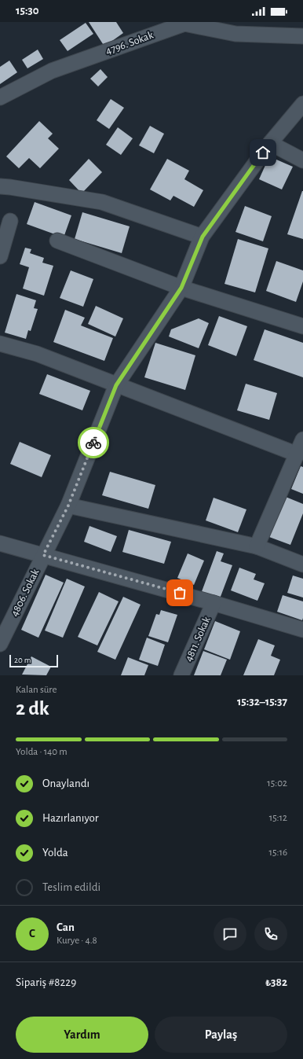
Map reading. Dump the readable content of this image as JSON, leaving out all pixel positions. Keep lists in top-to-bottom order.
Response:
{
  "streets": {
    "street": ["4796. Sokak", "4806. Sokak", "4811. Sokak"]
  },
  "scale_bar": "20 m",
  "page": {
    "status": "15:30",
    "scale": "20 m",
    "heading": ["2 dk", "Kalan süre", "15:32–15:37"],
    "panel": [
      "Can",
      "Kurye · 4.8",
      "Sipariş #8229",
      "₺382"
    ],
    "bar": "Yolda · 140 m",
    "list": [
      ["Onaylandı", "15:02"],
      ["Hazırlanıyor", "15:12"],
      ["Yolda", "15:16"],
      "Teslim edildi"
    ],
    "round": "C",
    "buttons": ["Yardım", "Paylaş"]
  }
}
